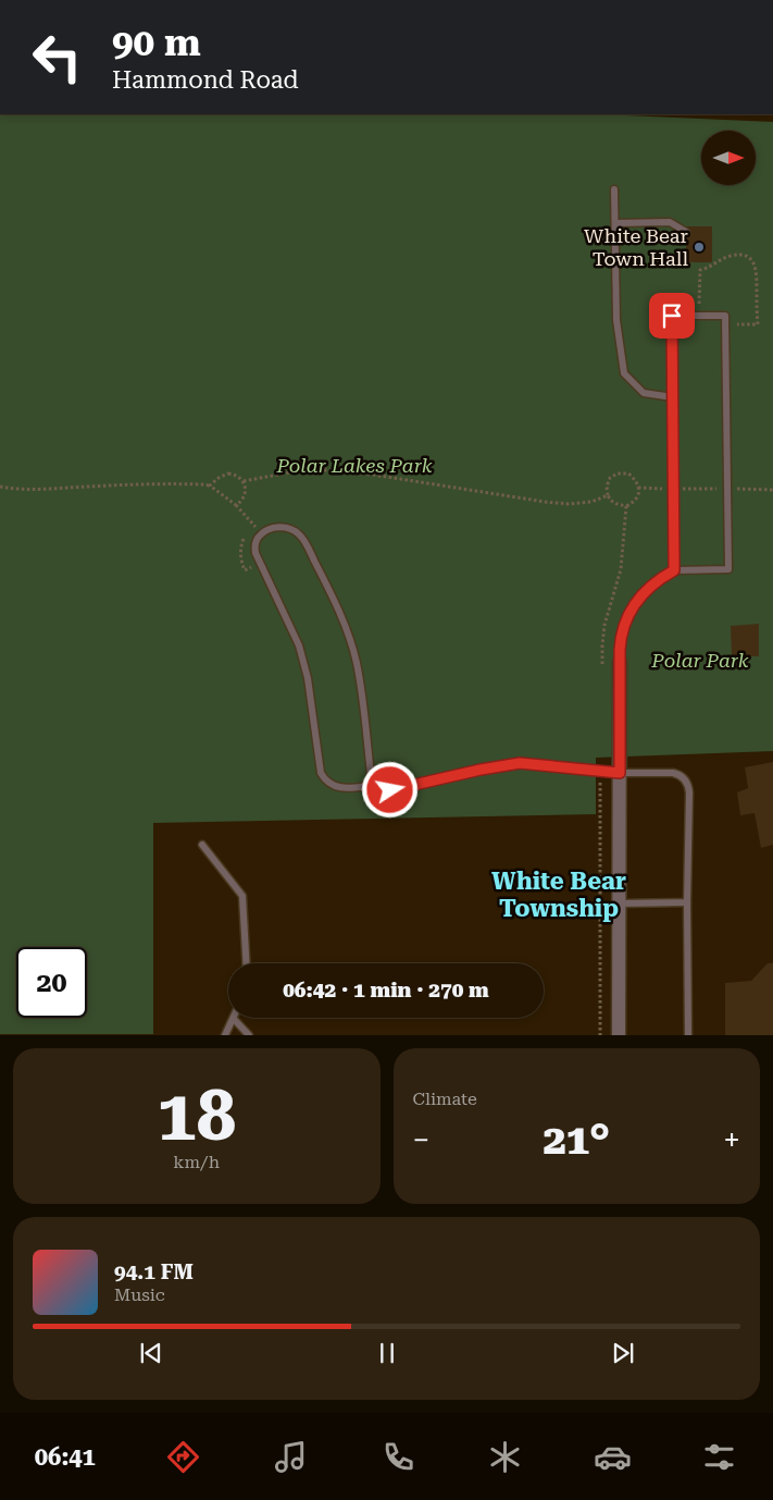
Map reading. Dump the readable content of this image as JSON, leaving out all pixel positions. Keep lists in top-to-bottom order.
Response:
{
  "districts": ["White Bear Township"],
  "parks": ["Polar Lakes Park", "Polar Park"],
  "places": ["White Bear Town Hall"],
  "north": "right",
  "page": {
    "turn": ["90 m", "Hammond Road"],
    "limit": "20",
    "trip": "06:42 · 1 min · 270 m",
    "tile": [
      ["18", "km/h"],
      "Climate"
    ],
    "heat": ["−", "21°", "+"],
    "song": ["94.1 FM", "Music"],
    "tabs": "06:41"
  }
}
